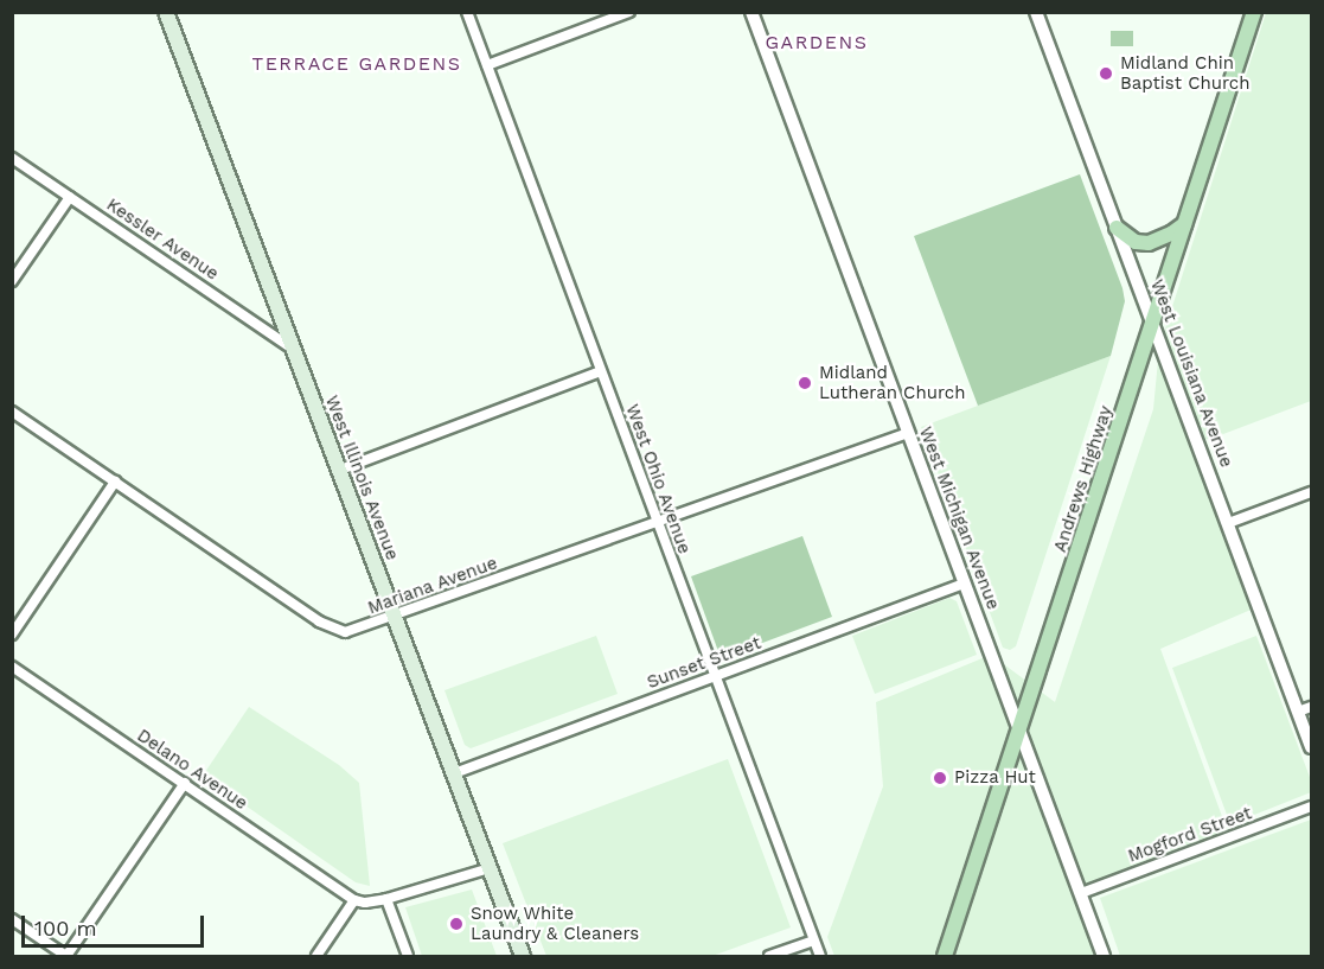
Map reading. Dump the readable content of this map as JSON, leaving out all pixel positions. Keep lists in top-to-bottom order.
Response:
{
  "streets": {
    "main road": ["West Illinois Avenue", "Andrews Highway"],
    "street": [
      "Kessler Avenue",
      "West Louisiana Avenue",
      "West Ohio Avenue",
      "West Michigan Avenue",
      "Mariana Avenue",
      "Sunset Street",
      "Delano Avenue",
      "Mogford Street"
    ]
  },
  "crossings": [
    ["Kessler Avenue", "West Illinois Avenue"],
    ["West Louisiana Avenue", "Andrews Highway"],
    ["West Illinois Avenue", "Mariana Avenue"],
    ["West Illinois Avenue", "Sunset Street"],
    ["West Ohio Avenue", "Mariana Avenue"],
    ["West Ohio Avenue", "Sunset Street"],
    ["Andrews Highway", "West Michigan Avenue"],
    ["West Michigan Avenue", "Mariana Avenue"],
    ["West Michigan Avenue", "Sunset Street"],
    ["West Michigan Avenue", "Mogford Street"]
  ],
  "districts": ["GARDENS", "TERRACE GARDENS"],
  "places": [
    "Midland Chin Baptist Church",
    "Midland Lutheran Church",
    "Pizza Hut",
    "Snow White Laundry & Cleaners"
  ],
  "scale_bar": "100 m"
}
